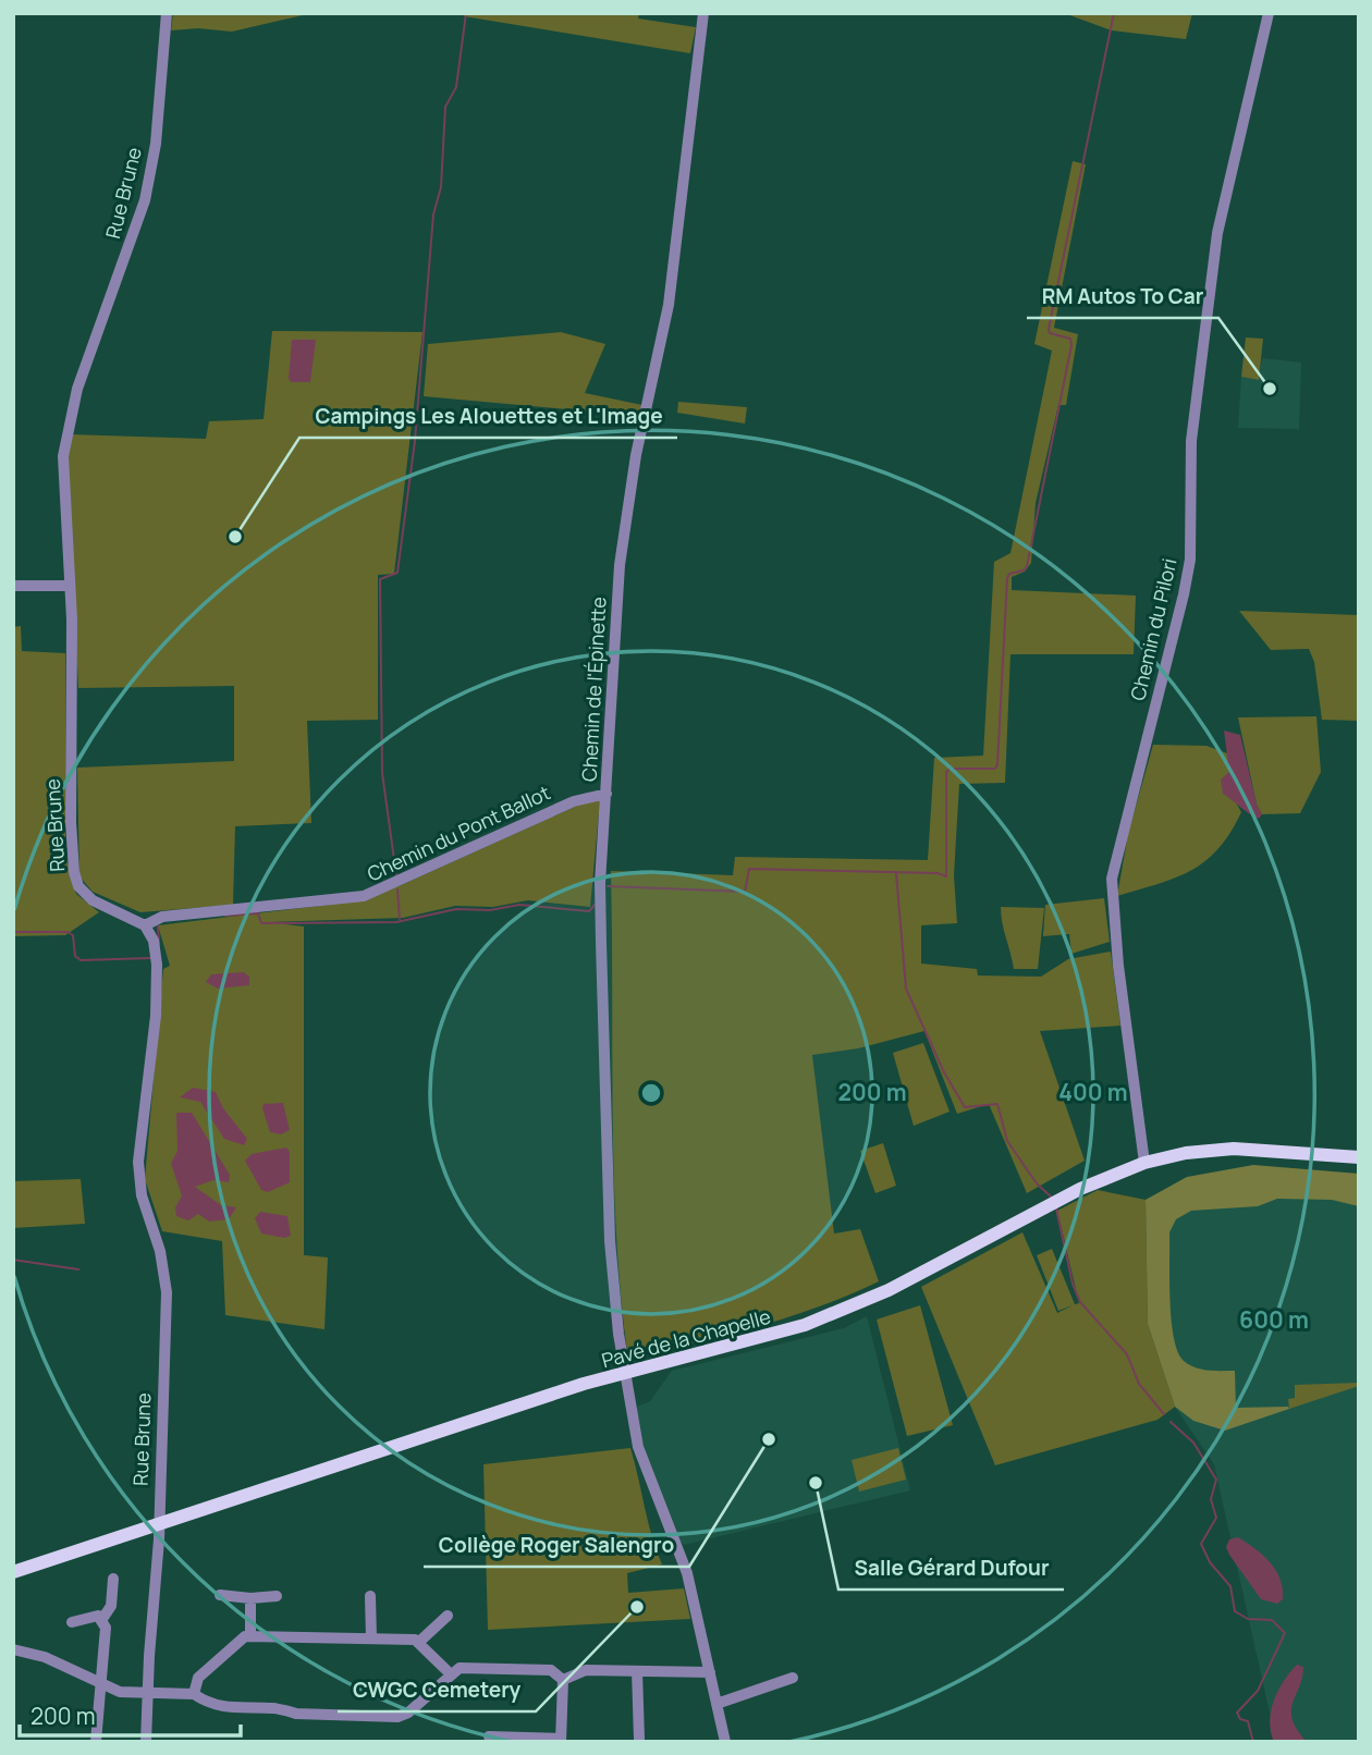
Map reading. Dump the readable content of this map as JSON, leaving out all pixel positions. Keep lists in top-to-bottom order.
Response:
{
  "streets": {
    "main road": ["Pavé de la Chapelle"],
    "street": [
      "Rue Brune",
      "Chemin du Pilori",
      "Chemin de l'Épinette",
      "Chemin du Pont Ballot"
    ]
  },
  "crossings": [
    ["Rue Brune", "Chemin du Pont Ballot"],
    ["Rue Brune", "Pavé de la Chapelle"],
    ["Chemin du Pilori", "Pavé de la Chapelle"],
    ["Chemin de l'Épinette", "Chemin du Pont Ballot"],
    ["Chemin de l'Épinette", "Pavé de la Chapelle"]
  ],
  "places": [
    "RM Autos To Car",
    "Campings Les Alouettes et L'Image",
    "Collège Roger Salengro",
    "Salle Gérard Dufour",
    "CWGC Cemetery"
  ],
  "scale_bar": "200 m",
  "rings": ["200 m", "400 m", "600 m"]
}
